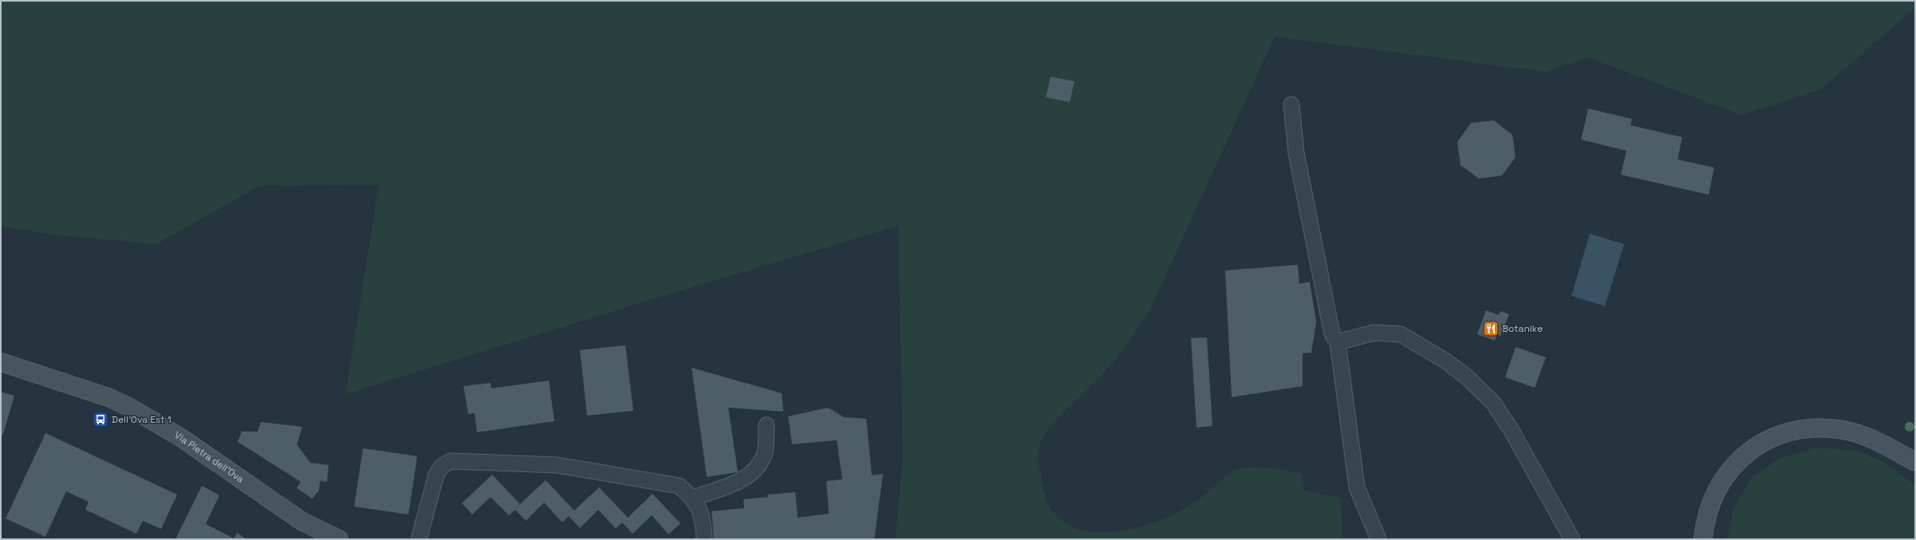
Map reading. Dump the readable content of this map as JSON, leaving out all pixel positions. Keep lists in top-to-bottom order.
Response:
{
  "streets": {
    "main road": ["Via Pietra dell'Ova"]
  },
  "places": {
    "restaurant": ["Botanike"],
    "bus stop": ["Dell'Ova Est 1"]
  }
}
